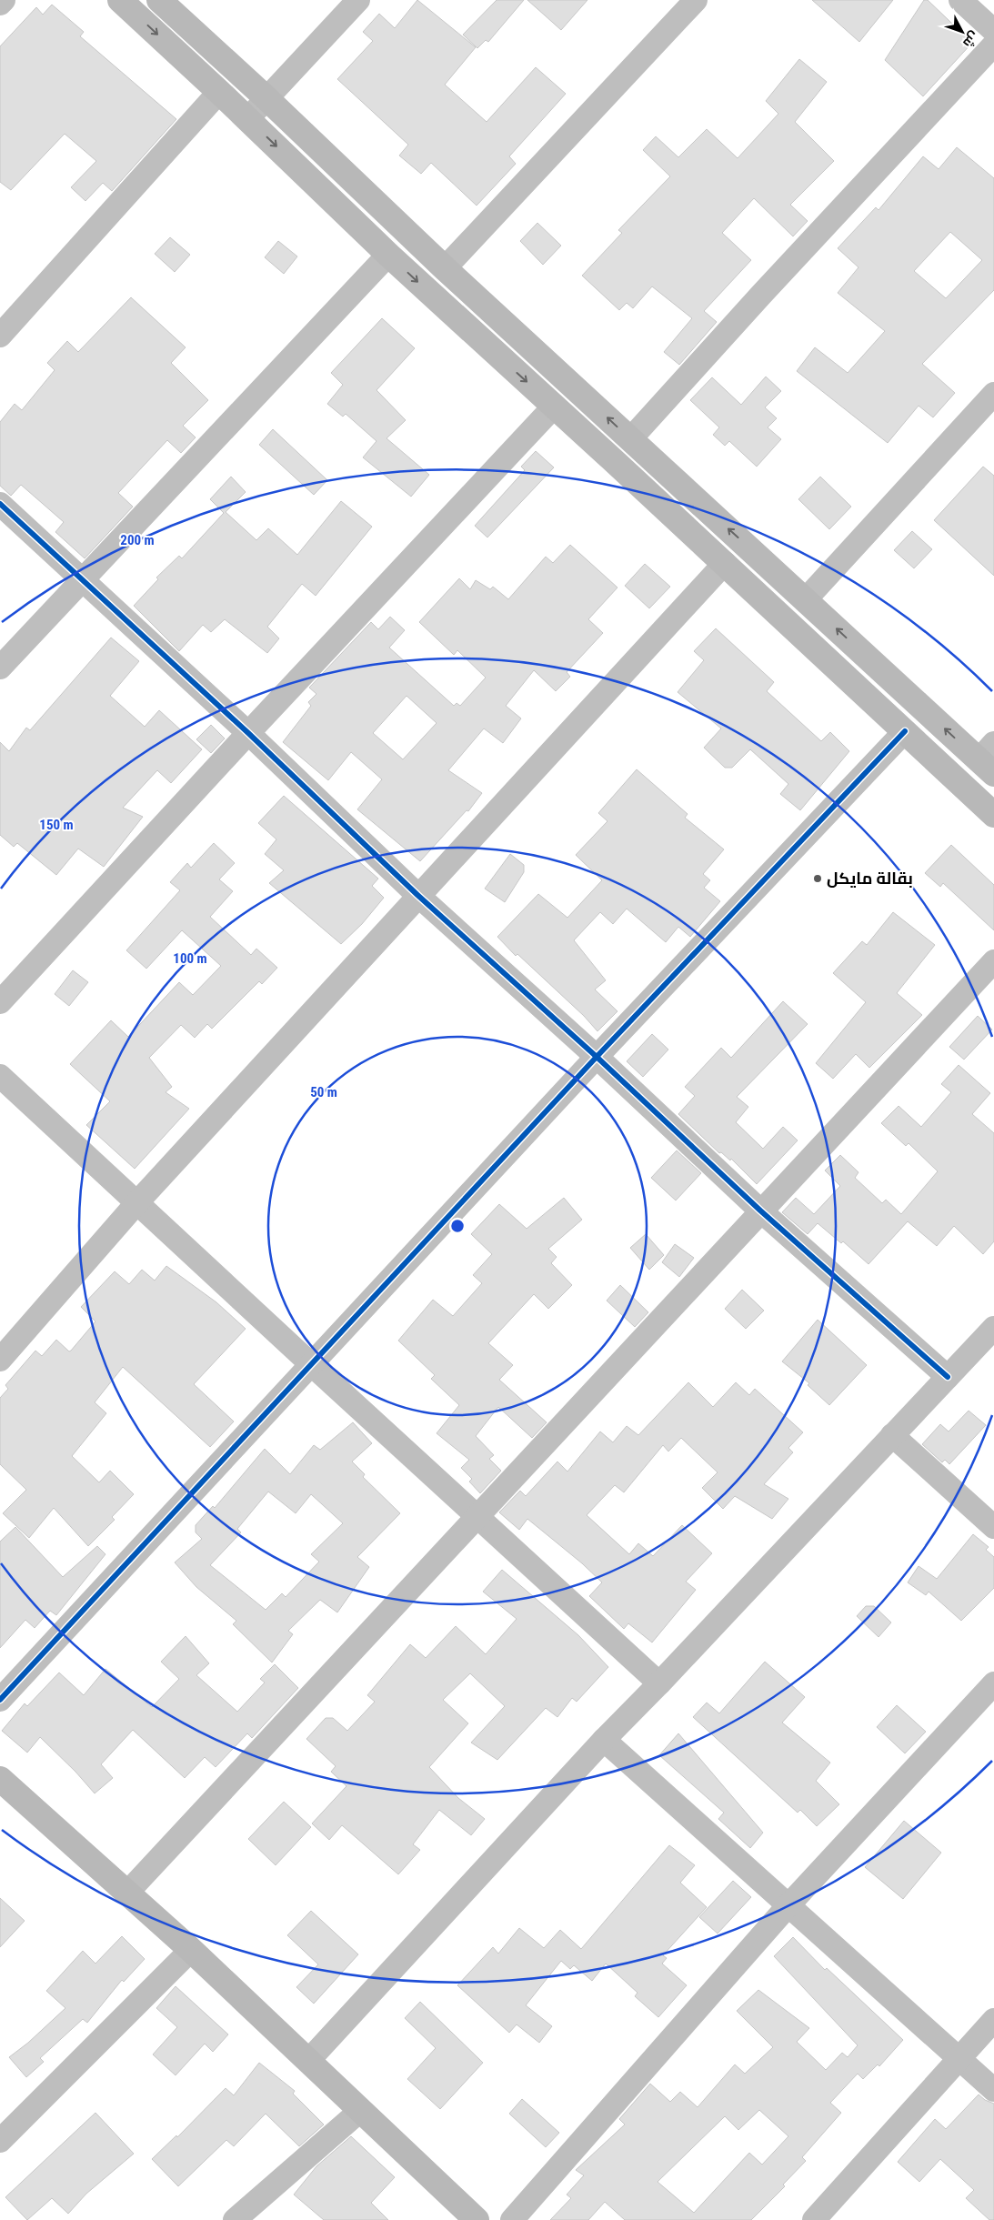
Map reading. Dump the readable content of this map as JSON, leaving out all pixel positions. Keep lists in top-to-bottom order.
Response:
{
  "places": ["بقالة مايكل"],
  "north": "bottom right",
  "rings": [
    "200 m",
    "150 m",
    "100 m",
    "50 m"
  ]
}
